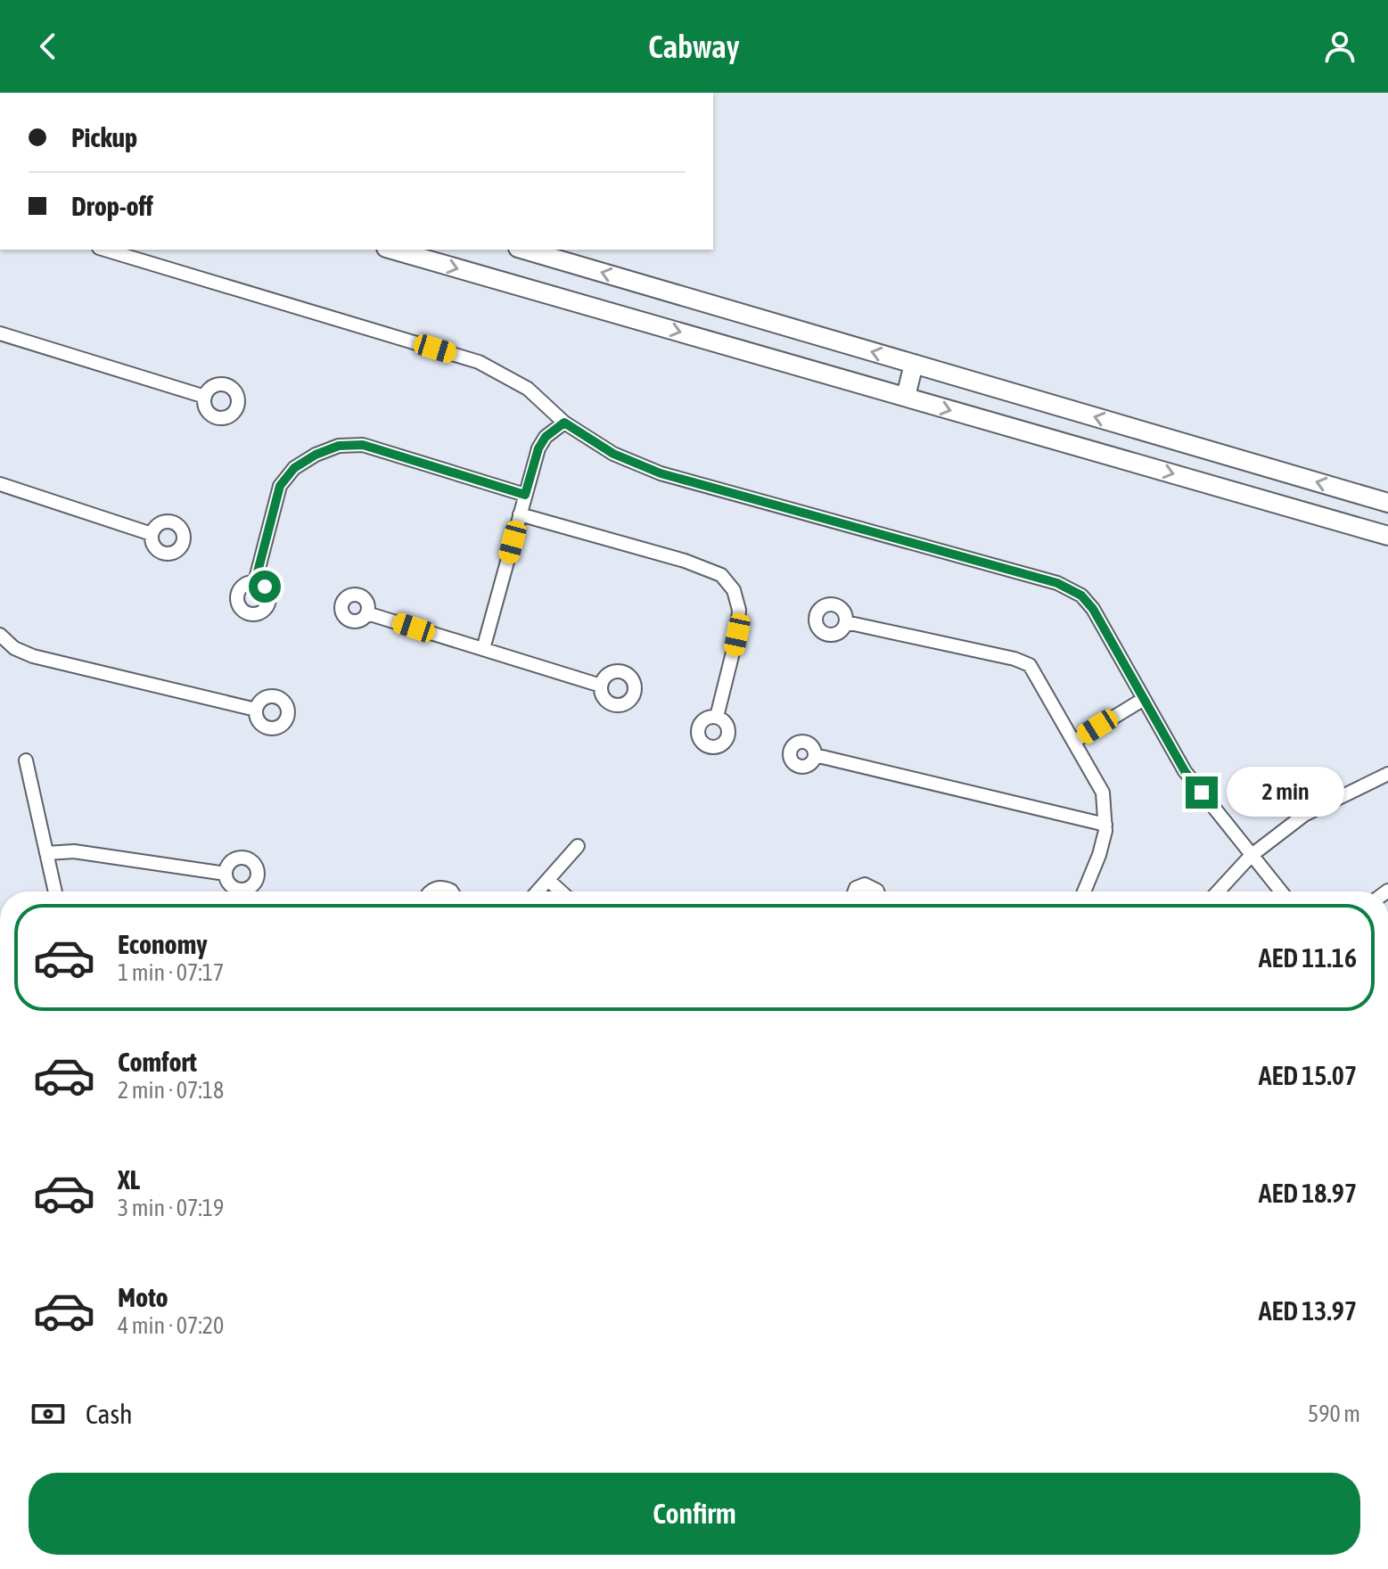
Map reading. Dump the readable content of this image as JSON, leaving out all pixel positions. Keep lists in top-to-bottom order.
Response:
{
  "page": {
    "header": "Cabway",
    "banner": ["Pickup", "Drop-off"],
    "bubble": "2 min",
    "list": [
      {
        "name": "Economy",
        "note": "1 min · 07:17",
        "value": "AED 11.16"
      },
      {
        "name": "Comfort",
        "note": "2 min · 07:18",
        "value": "AED 15.07"
      },
      {
        "name": "XL",
        "note": "3 min · 07:19",
        "value": "AED 18.97"
      },
      {
        "name": "Moto",
        "note": "4 min · 07:20",
        "value": "AED 13.97"
      }
    ],
    "pay": ["Cash", "590 m"],
    "buttons": "Confirm"
  }
}
